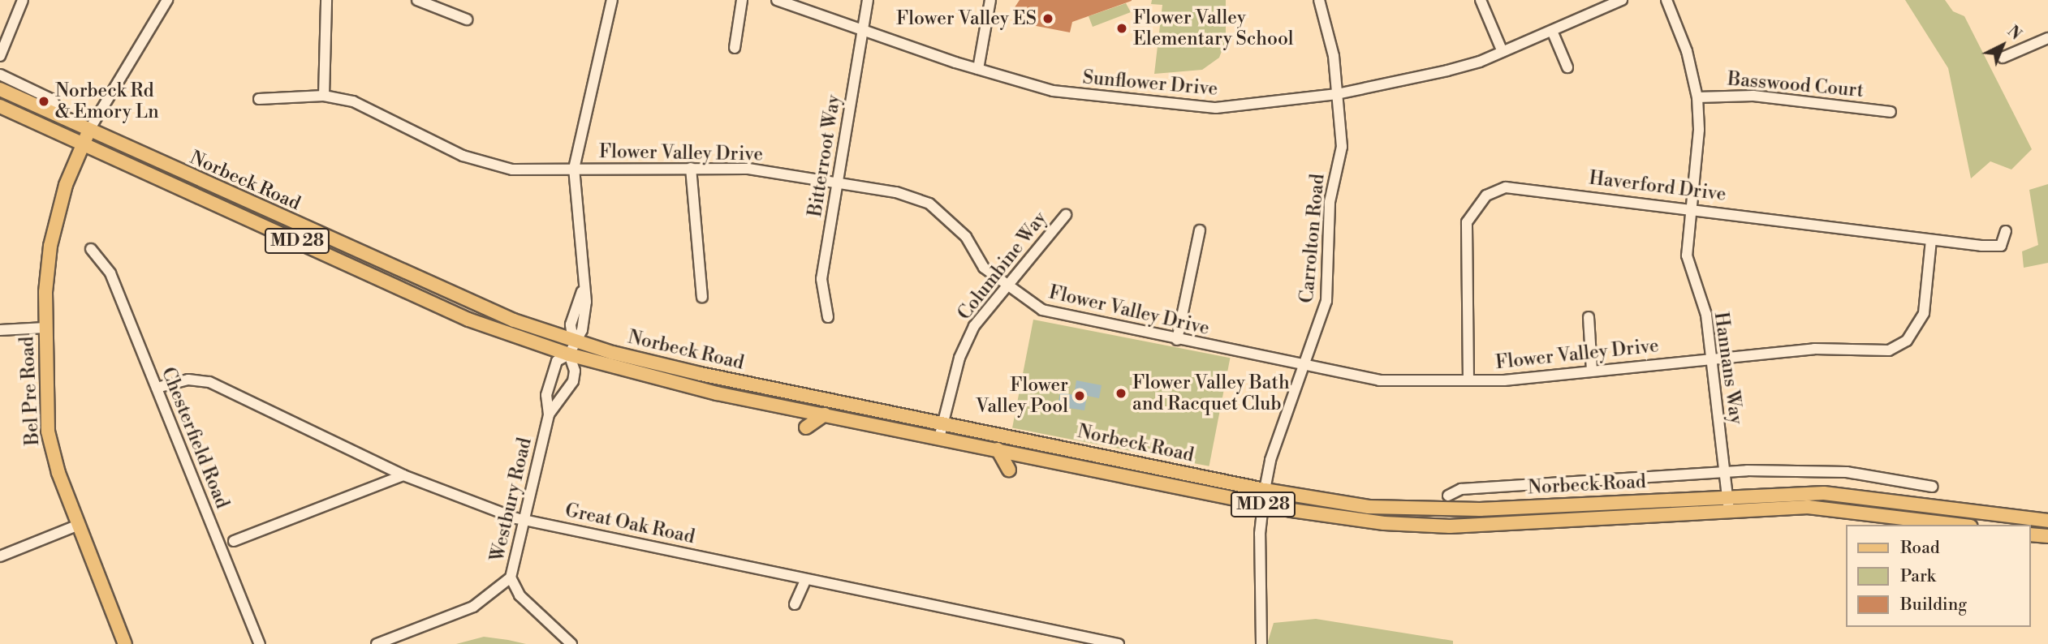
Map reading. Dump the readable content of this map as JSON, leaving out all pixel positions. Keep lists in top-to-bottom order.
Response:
{
  "streets": {
    "main road": ["Norbeck Road", "MD 28", "Bel Pre Road"],
    "street": [
      "Sunflower Drive",
      "Basswood Court",
      "Flower Valley Drive",
      "Bitterroot Way",
      "Haverford Drive",
      "Carrolton Road",
      "Columbine Way",
      "Hannans Way",
      "Chesterfield Road",
      "Westbury Road",
      "Great Oak Road"
    ]
  },
  "crossings": [
    ["Sunflower Drive", "Bitterroot Way"],
    ["Sunflower Drive", "Carrolton Road"],
    ["Basswood Court", "Hannans Way"],
    ["Flower Valley Drive", "Bitterroot Way"],
    ["Flower Valley Drive", "Haverford Drive"],
    ["Flower Valley Drive", "Carrolton Road"],
    ["Flower Valley Drive", "Columbine Way"],
    ["Flower Valley Drive", "Hannans Way"],
    ["Flower Valley Drive", "Westbury Road"],
    ["Norbeck Road", "Carrolton Road"],
    ["Norbeck Road", "Columbine Way"],
    ["Norbeck Road", "Hannans Way"],
    ["Norbeck Road", "Bel Pre Road"],
    ["Norbeck Road", "Westbury Road"],
    ["Haverford Drive", "Hannans Way"],
    ["Chesterfield Road", "Great Oak Road"],
    ["Westbury Road", "Great Oak Road"]
  ],
  "places": [
    "Flower Valley ES",
    "Flower Valley Elementary School",
    "Norbeck Rd & Emory Ln",
    "Flower Valley Bath and Racquet Club",
    "Flower Valley Pool"
  ],
  "legend": ["Road", "Park", "Building"],
  "north": "top right"
}
